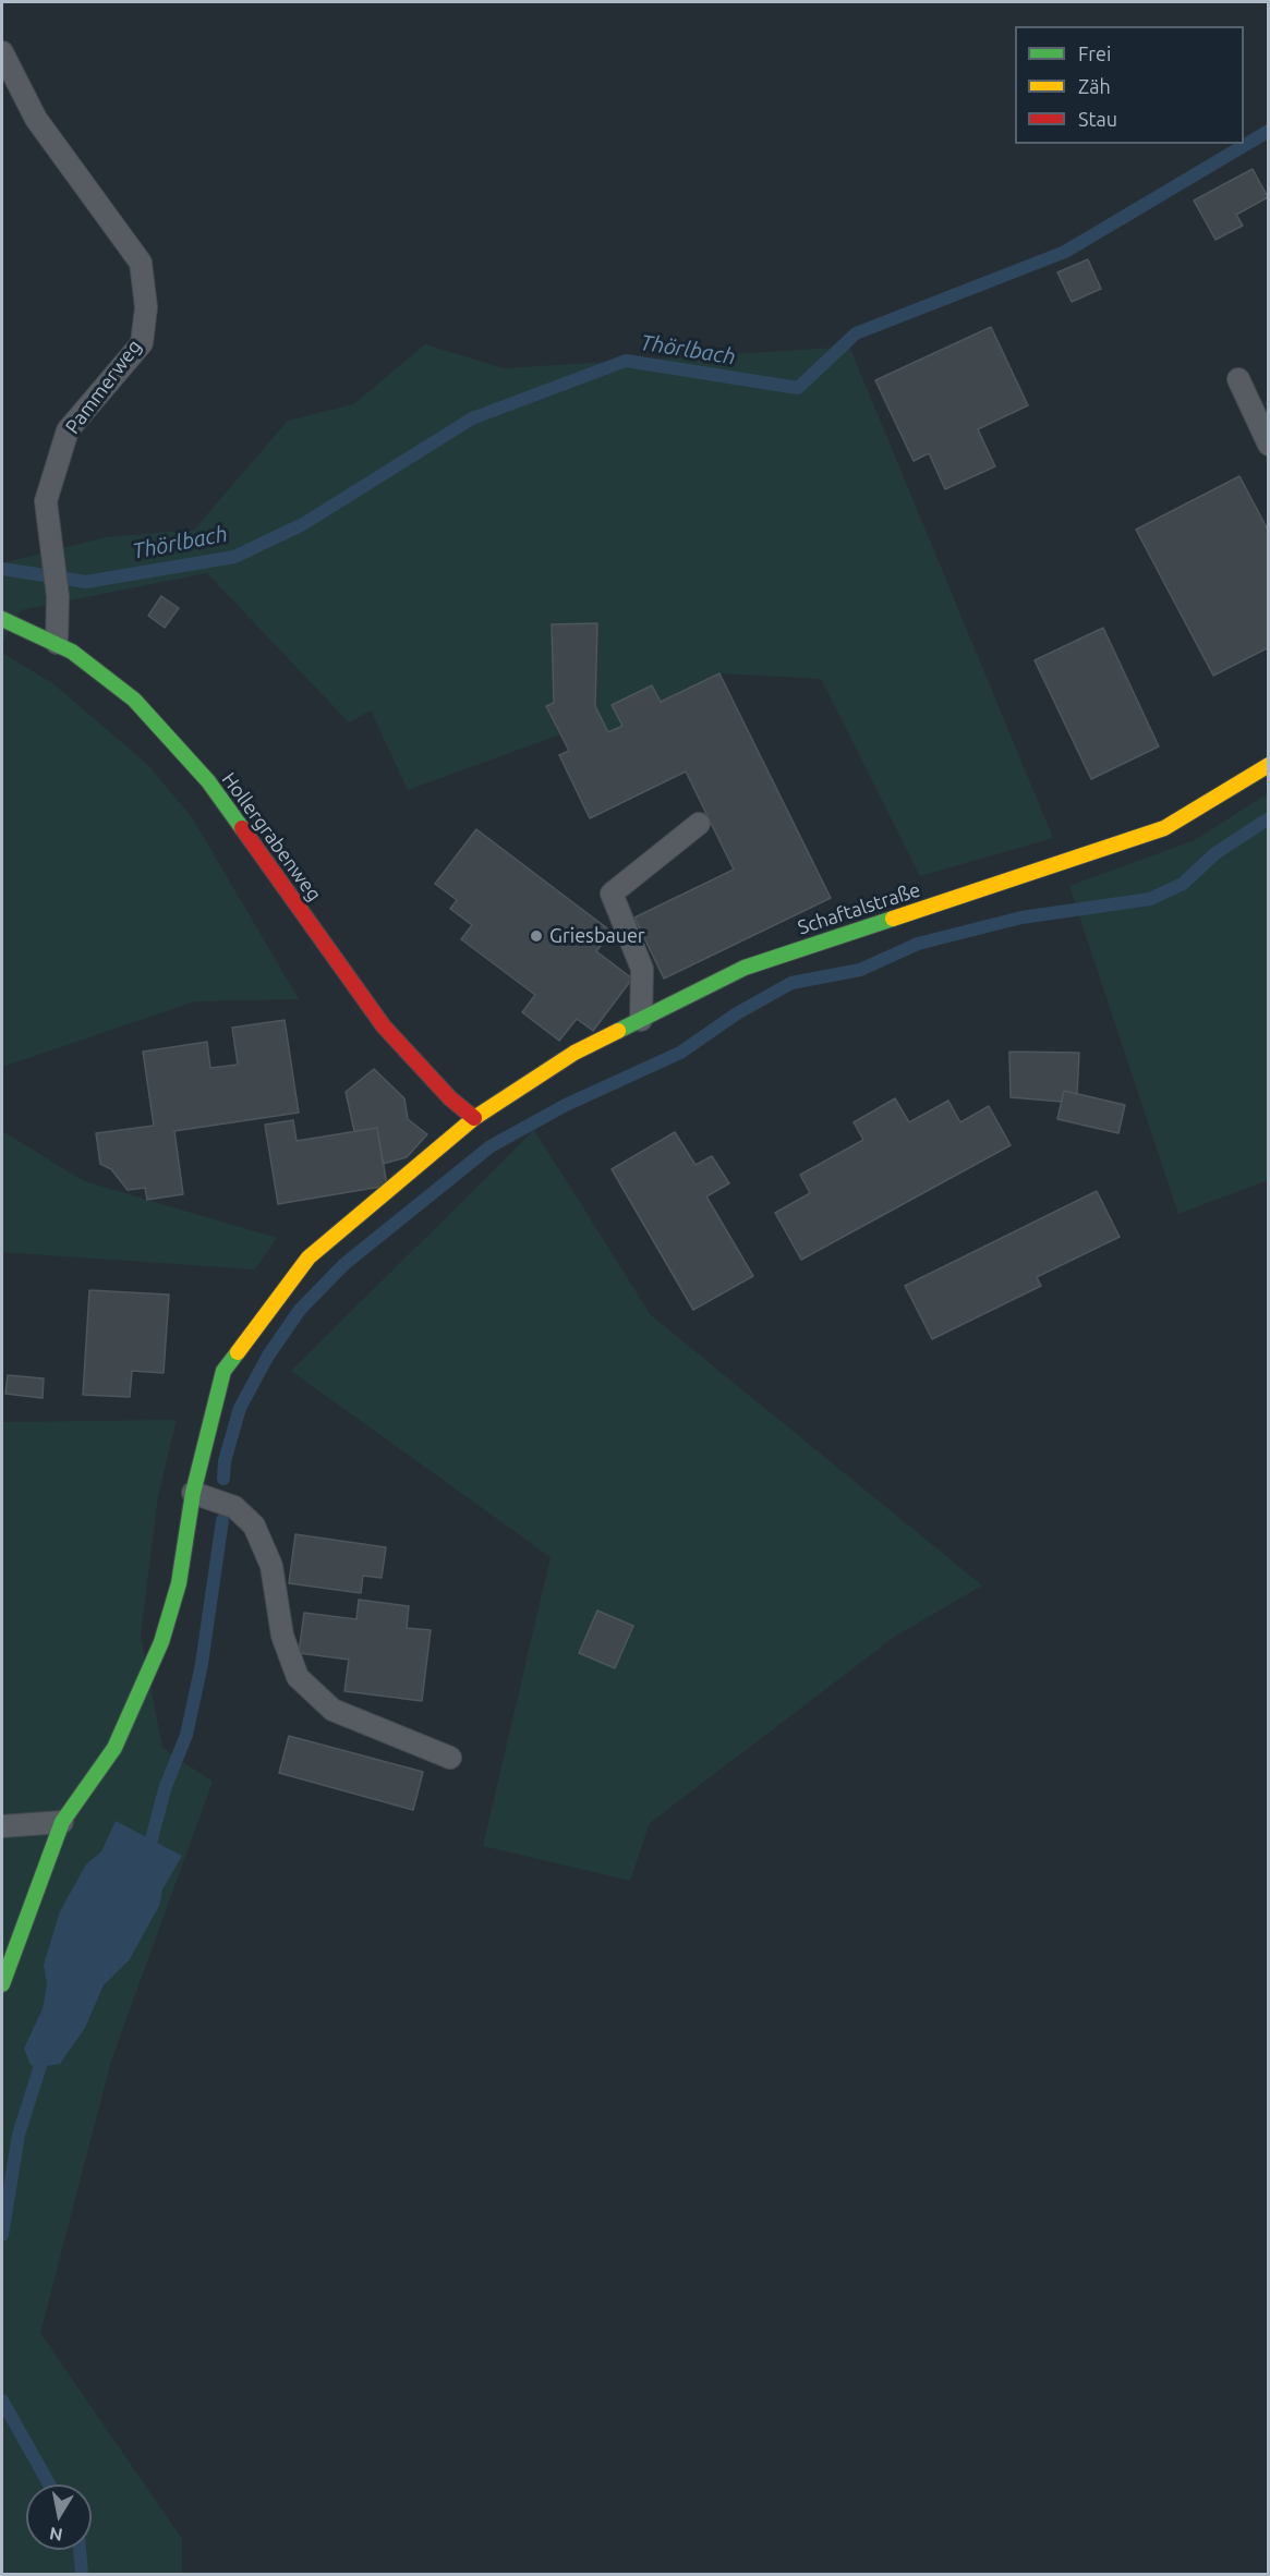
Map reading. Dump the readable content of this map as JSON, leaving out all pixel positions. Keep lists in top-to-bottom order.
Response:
{
  "streets": {
    "street": ["Hollergrabenweg", "Schaftalstraße"],
    "lane": ["Pammerweg"]
  },
  "crossings": [
    ["Pammerweg", "Hollergrabenweg"],
    ["Hollergrabenweg", "Schaftalstraße"]
  ],
  "water": ["Thörlbach"],
  "places": ["Griesbauer"],
  "legend": ["Frei", "Zäh", "Stau"],
  "north": "bottom"
}
